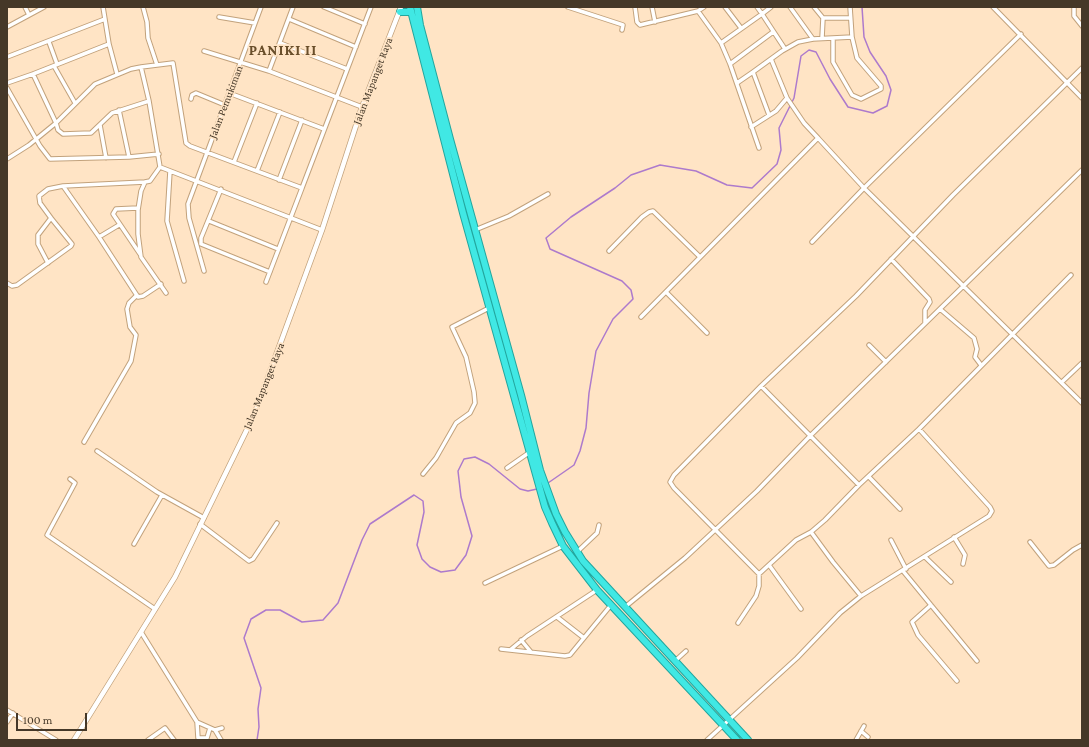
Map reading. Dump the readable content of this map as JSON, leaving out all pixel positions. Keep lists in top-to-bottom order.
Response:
{
  "streets": {
    "street": ["Jalan Mapanget Raya", "Jalan Pemukiman"]
  },
  "districts": ["PANIKI II"],
  "scale_bar": "100 m"
}
